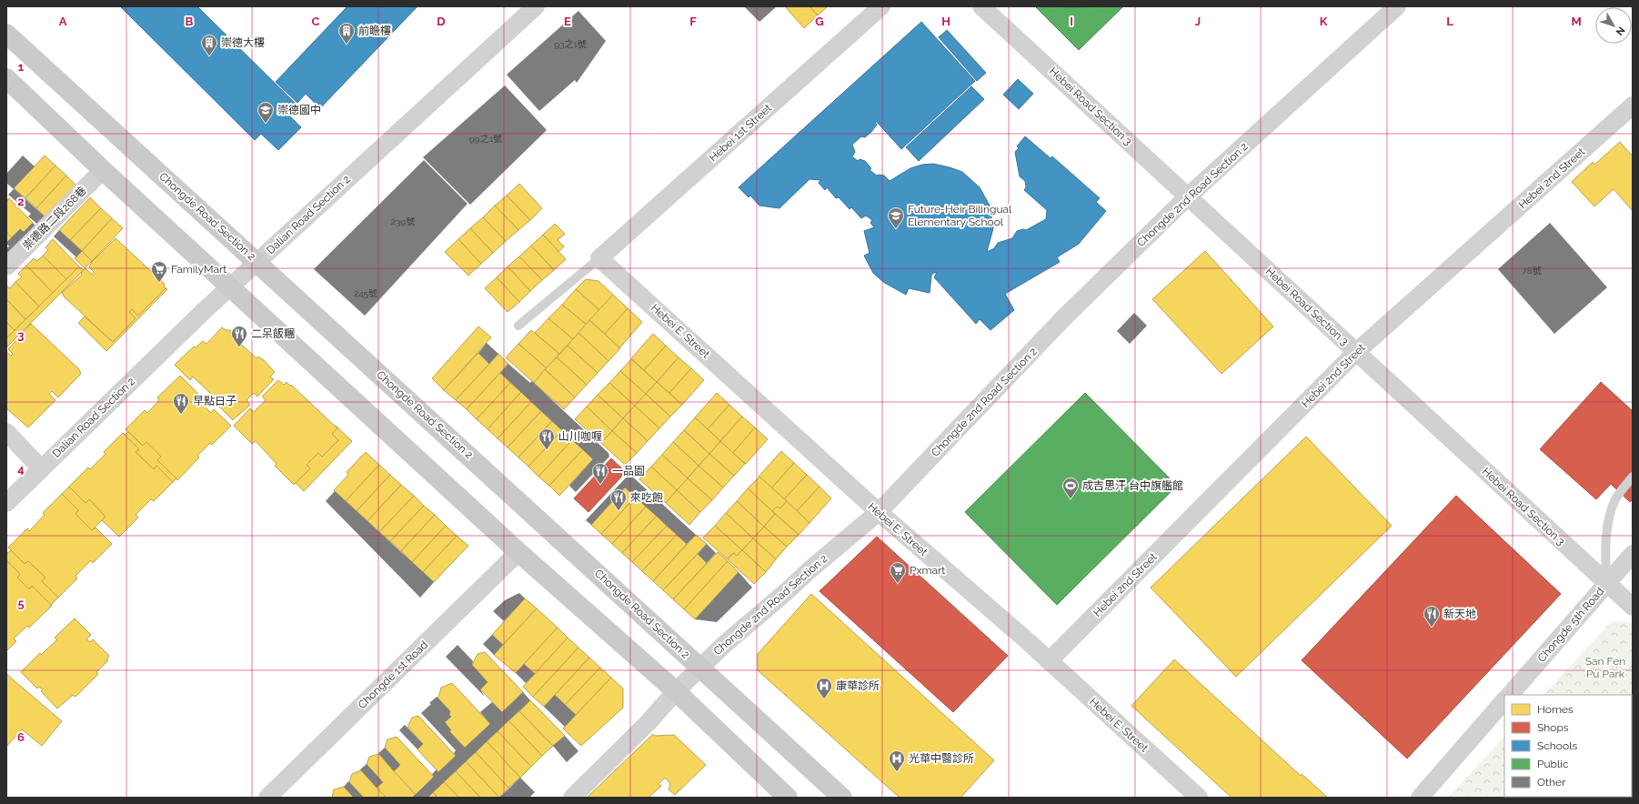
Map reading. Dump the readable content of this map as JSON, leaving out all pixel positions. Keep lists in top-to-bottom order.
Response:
{
  "streets": {
    "main road": ["Chongde Road Section 2"],
    "street": [
      "Hebei Road Section 3",
      "Hebei 1st Street",
      "Hebei 2nd Street",
      "Chongde 2nd Road Section 2",
      "Dalian Road Section 2",
      "崇德路二段268巷",
      "Hebei E. Street",
      "Chongde 5th Road",
      "Chongde 1st Road"
    ]
  },
  "crossings": [
    ["Hebei Road Section 3", "Hebei 2nd Street"],
    ["Hebei Road Section 3", "Chongde 2nd Road Section 2"],
    ["Hebei Road Section 3", "Chongde 5th Road"],
    ["Hebei 1st Street", "Hebei E. Street"],
    ["Hebei 2nd Street", "Hebei E. Street"],
    ["Chongde 2nd Road Section 2", "Chongde Road Section 2"],
    ["Chongde 2nd Road Section 2", "Hebei E. Street"],
    ["Dalian Road Section 2", "Chongde Road Section 2"]
  ],
  "parks": ["San Fen Pu Park"],
  "places": {
    "building": ["前瞻樓", "崇德大樓"],
    "school or university": ["崇德國中", "Future-Heir Bilingual Elementary School"],
    "supermarket": ["FamilyMart", "Pxmart"],
    "restaurant": [
      "二呆飯糰",
      "早點日子",
      "山川咖喱",
      "一品園",
      "來吃飽",
      "新天地"
    ],
    "sports": ["成吉思汗 台中旗艦館"],
    "hospital": ["康華診所", "光華中醫診所"]
  },
  "house_numbers": [
    "93之1號",
    "99之1號",
    "239號",
    "78號",
    "245號"
  ],
  "legend": [
    "Homes",
    "Shops",
    "Schools",
    "Public",
    "Other"
  ],
  "north": "bottom right",
  "grid": {
    "columns": [
      "A",
      "B",
      "C",
      "D",
      "E",
      "F",
      "G",
      "H",
      "I",
      "J",
      "K",
      "L",
      "M"
    ],
    "rows": [
      "1",
      "2",
      "3",
      "4",
      "5",
      "6"
    ]
  }
}
